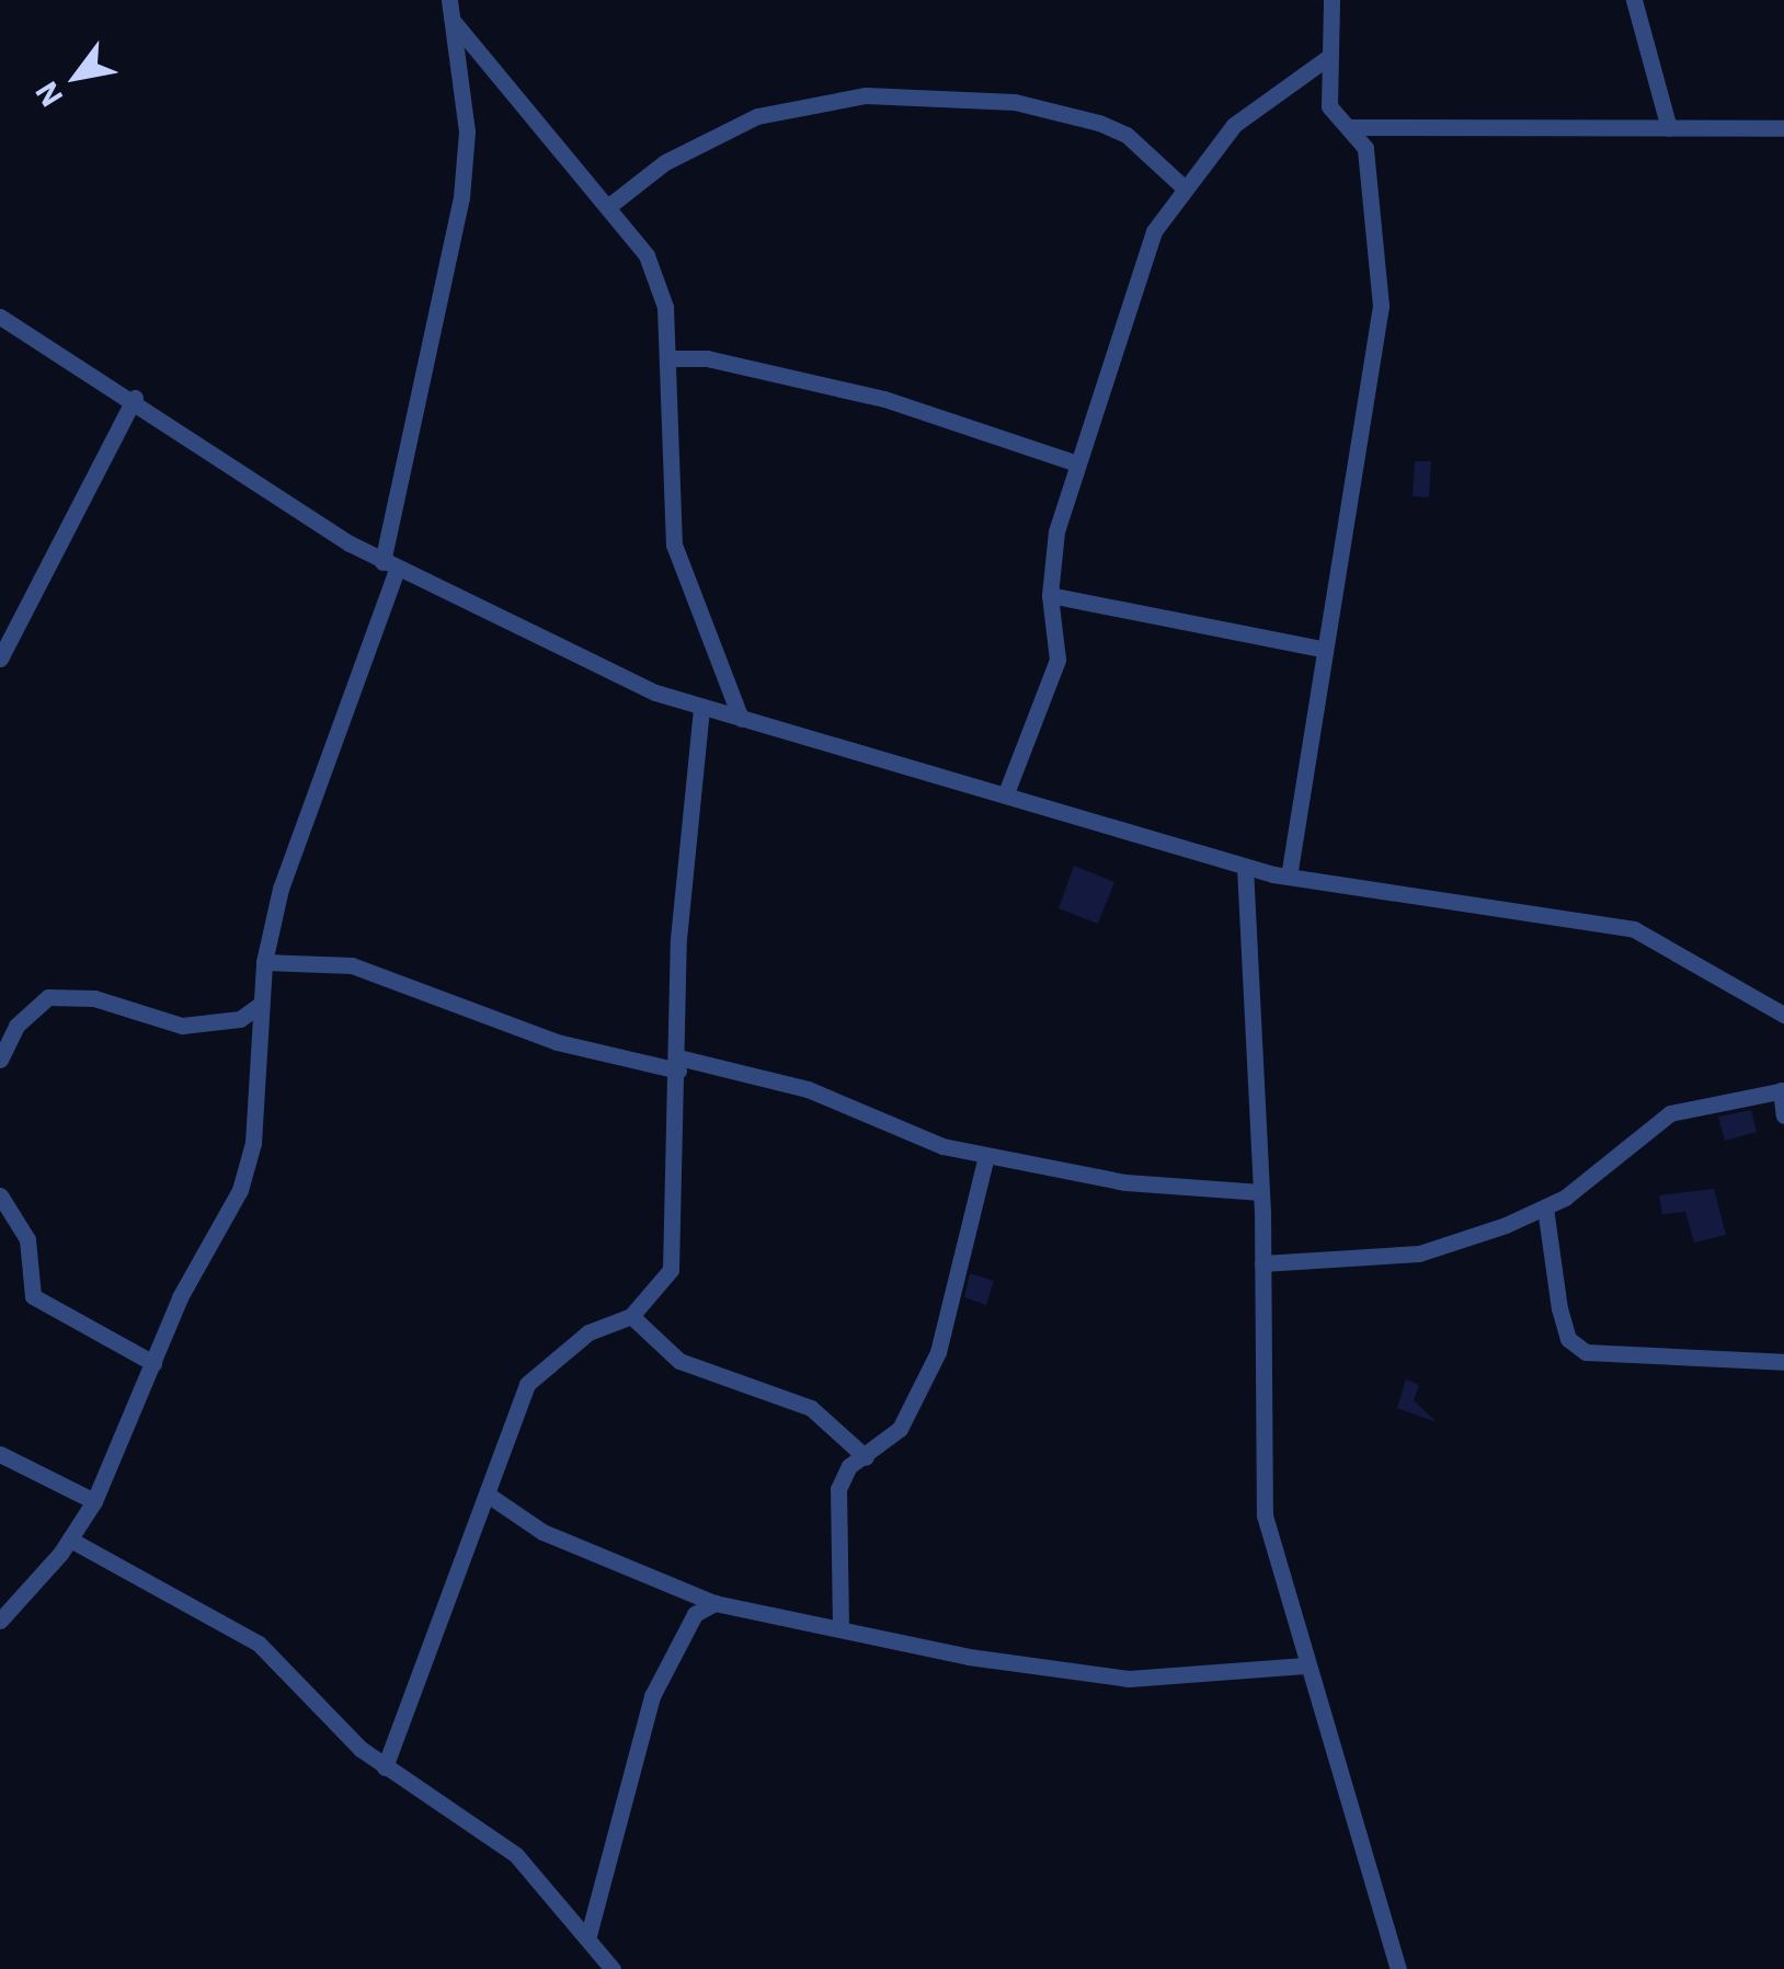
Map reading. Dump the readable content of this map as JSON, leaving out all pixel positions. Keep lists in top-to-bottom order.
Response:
{
  "north": "bottom left"
}
